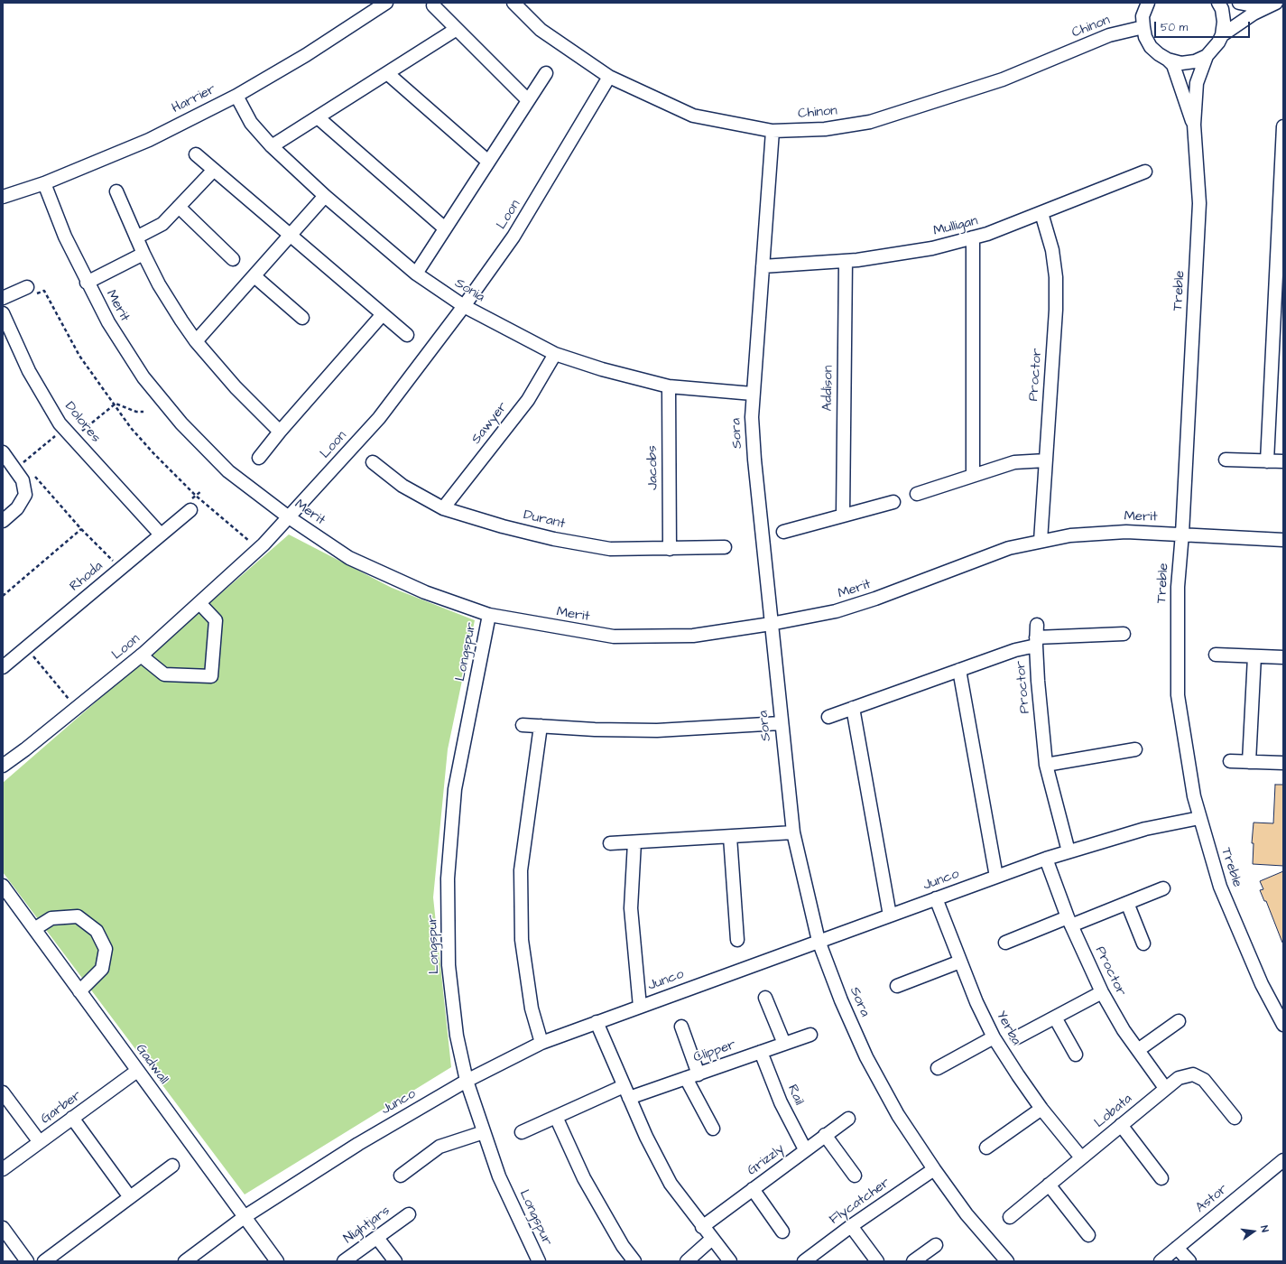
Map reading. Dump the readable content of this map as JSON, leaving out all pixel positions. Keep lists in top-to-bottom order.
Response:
{
  "streets": {
    "street": [
      "Chinon",
      "Harrier",
      "Loon",
      "Mulligan",
      "Sonia",
      "Treble",
      "Merit",
      "Proctor",
      "Addison",
      "Dolores",
      "Sawyer",
      "Sora",
      "Jacobs",
      "Durant",
      "Rhoda",
      "Longspur",
      "Junco",
      "Yerba",
      "Clipper",
      "Gadwall",
      "Rail",
      "Garber",
      "Lobata",
      "Grizzly",
      "Astor",
      "Flycatcher",
      "Nightjars"
    ]
  },
  "crossings": [
    ["Chinon", "Loon"],
    ["Chinon", "Sora"],
    ["Harrier", "Sonia"],
    ["Harrier", "Merit"],
    ["Loon", "Sonia"],
    ["Loon", "Merit"],
    ["Mulligan", "Proctor"],
    ["Mulligan", "Addison"],
    ["Mulligan", "Sora"],
    ["Sonia", "Sawyer"],
    ["Sonia", "Sora"],
    ["Sonia", "Jacobs"],
    ["Treble", "Merit"],
    ["Treble", "Junco"],
    ["Merit", "Proctor"],
    ["Merit", "Sora"],
    ["Merit", "Longspur"],
    ["Proctor", "Junco"],
    ["Proctor", "Lobata"],
    ["Dolores", "Rhoda"],
    ["Sawyer", "Durant"],
    ["Sora", "Junco"],
    ["Sora", "Flycatcher"],
    ["Jacobs", "Durant"],
    ["Longspur", "Junco"],
    ["Junco", "Yerba"],
    ["Junco", "Gadwall"],
    ["Yerba", "Lobata"],
    ["Clipper", "Rail"],
    ["Gadwall", "Garber"],
    ["Rail", "Grizzly"]
  ],
  "scale_bar": "50 m",
  "north": "right"
}
